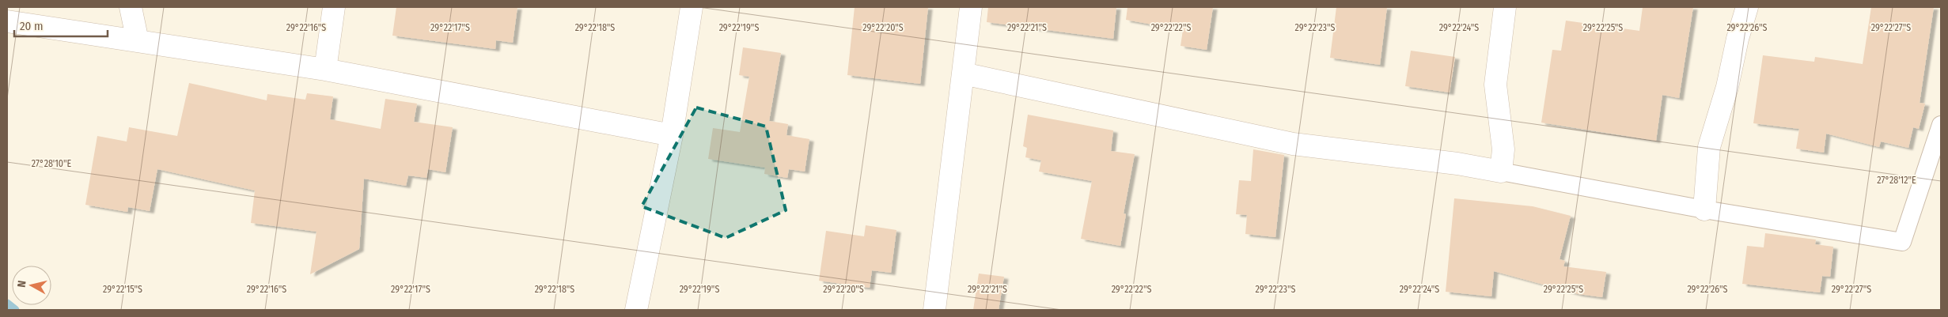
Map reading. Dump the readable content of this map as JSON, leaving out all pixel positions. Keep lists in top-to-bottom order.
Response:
{
  "scale_bar": "20 m",
  "north": "left",
  "coordinates": [
    "29°22'16\"S",
    "29°22'17\"S",
    "29°22'18\"S",
    "29°22'19\"S",
    "29°22'20\"S",
    "29°22'21\"S",
    "29°22'22\"S",
    "29°22'23\"S",
    "29°22'24\"S",
    "29°22'25\"S",
    "29°22'26\"S",
    "29°22'27\"S",
    "27°28'10\"E",
    "27°28'12\"E",
    "29°22'15\"S"
  ]
}
